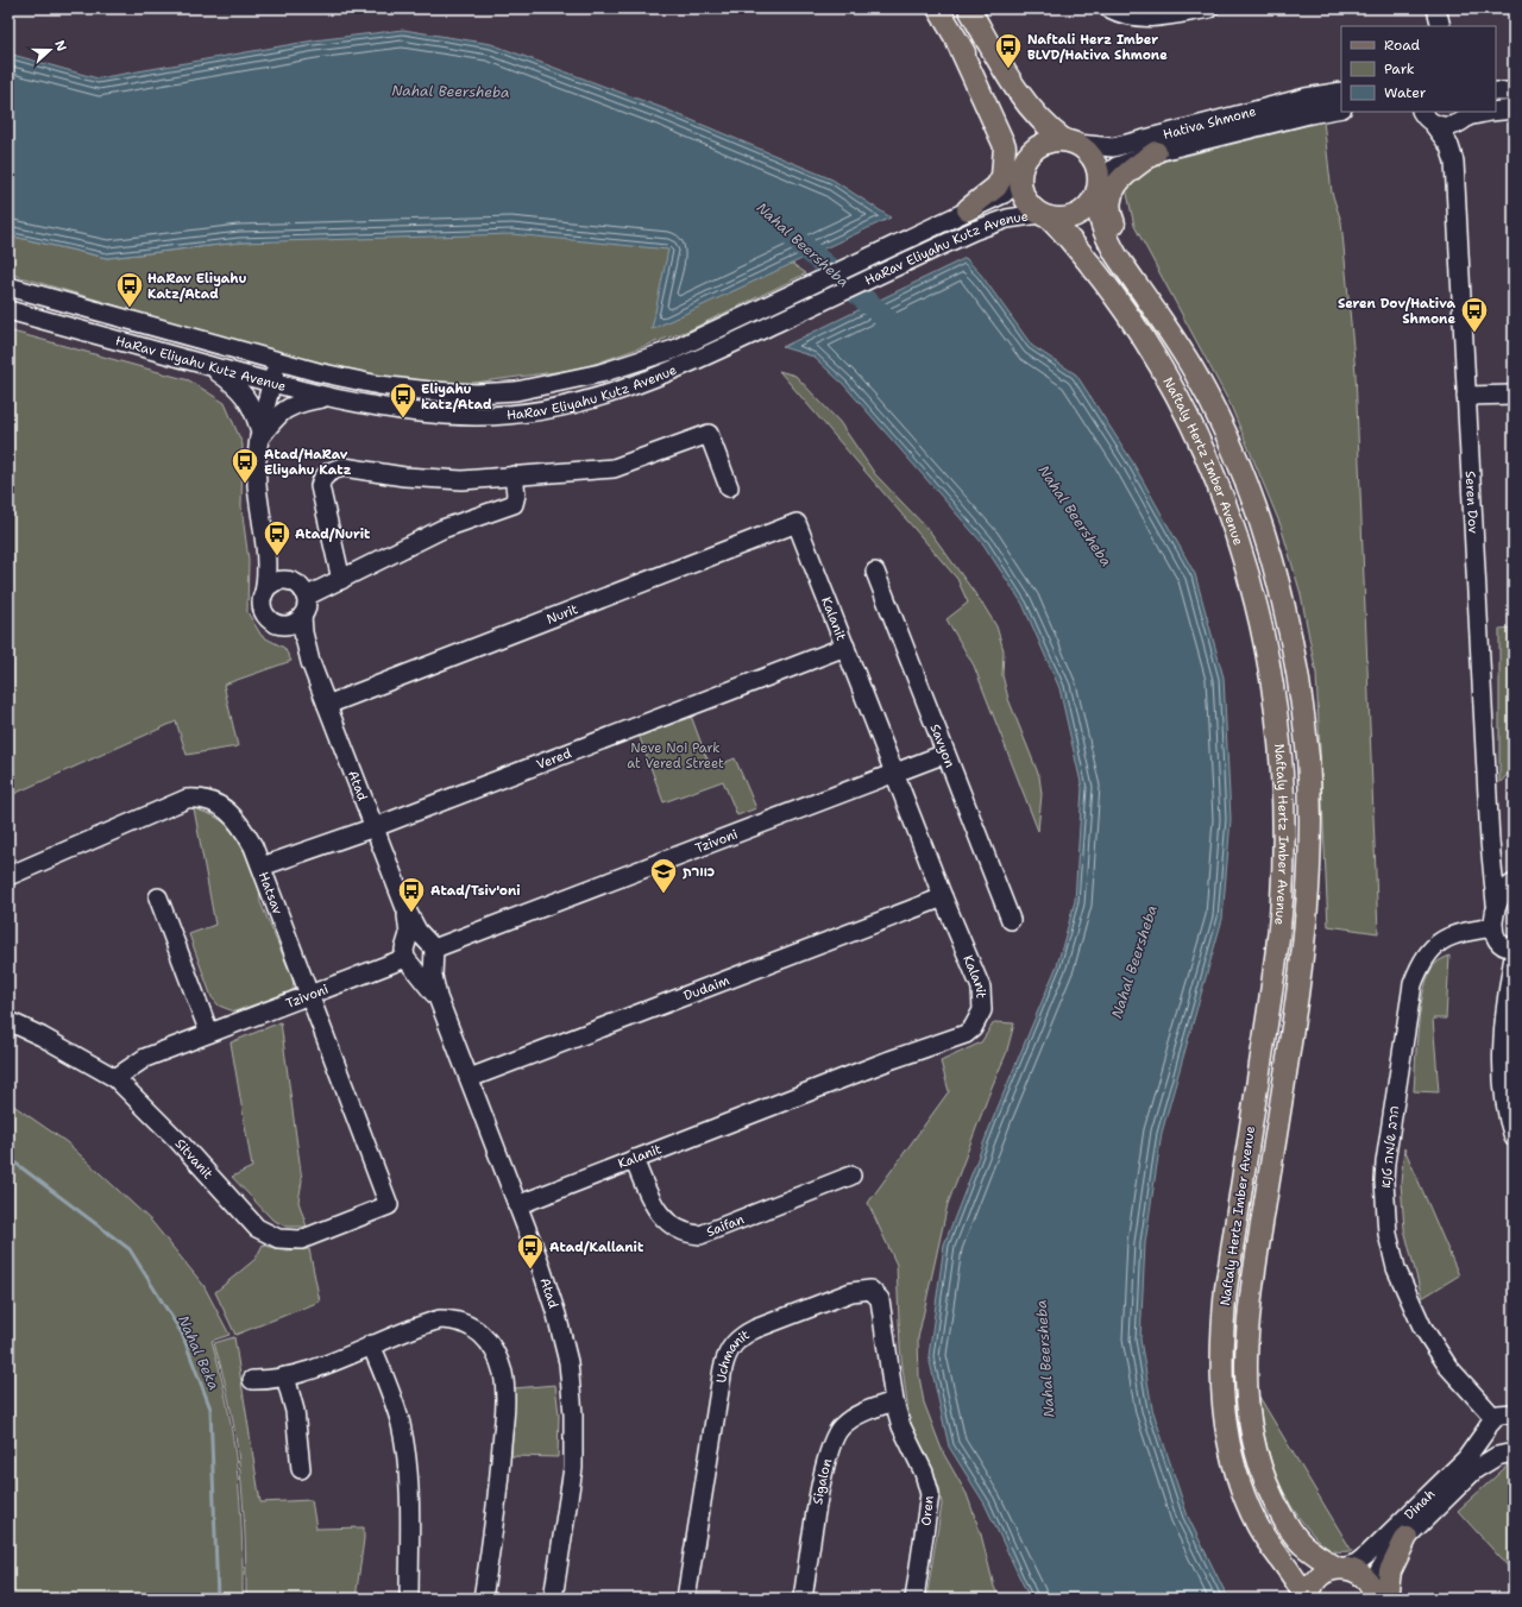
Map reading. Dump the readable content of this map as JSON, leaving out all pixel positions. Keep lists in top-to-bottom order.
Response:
{
  "streets": {
    "main road": ["Naftaly Hertz Imber Avenue"],
    "street": [
      "Hativa Shmone",
      "HaRav Eliyahu Kutz Avenue",
      "Seren Dov",
      "Nurit",
      "Kalanit",
      "Savyon",
      "Vered",
      "Atad",
      "Tzivoni",
      "Hatsav",
      "Dudaim",
      "הרב שלמה טנא",
      "Sitvanit",
      "Saifan",
      "Uchmanit",
      "Sigalon",
      "Dinah",
      "Oren"
    ]
  },
  "crossings": [
    ["Hativa Shmone", "HaRav Eliyahu Kutz Avenue"],
    ["Hativa Shmone", "Naftaly Hertz Imber Avenue"],
    ["HaRav Eliyahu Kutz Avenue", "Naftaly Hertz Imber Avenue"],
    ["Naftaly Hertz Imber Avenue", "Dinah"],
    ["Seren Dov", "הרב שלמה טנא"],
    ["Nurit", "Kalanit"],
    ["Nurit", "Atad"],
    ["Kalanit", "Vered"],
    ["Kalanit", "Atad"],
    ["Kalanit", "Tzivoni"],
    ["Kalanit", "Dudaim"],
    ["Kalanit", "Saifan"],
    ["Savyon", "Tzivoni"],
    ["Vered", "Atad"],
    ["Vered", "Hatsav"],
    ["Atad", "Tzivoni"],
    ["Atad", "Dudaim"],
    ["Tzivoni", "Hatsav"],
    ["Tzivoni", "Sitvanit"],
    ["Hatsav", "Sitvanit"],
    ["הרב שלמה טנא", "Dinah"],
    ["Uchmanit", "Sigalon"],
    ["Uchmanit", "Oren"],
    ["Sigalon", "Oren"]
  ],
  "water": ["Nahal Beersheba", "Nahal Beka"],
  "parks": ["Neve Noi Park at Vered Street"],
  "places": {
    "bus stop": [
      "Naftali Herz Imber BLVD/Hativa Shmone",
      "HaRav Eliyahu Katz/Atad",
      "Seren Dov/Hativa Shmone",
      "Eliyahu katz/Atad",
      "Atad/HaRav Eliyahu Katz",
      "Atad/Nurit",
      "Atad/Tsiv'oni",
      "Atad/Kallanit"
    ],
    "school or university": ["כוורת"]
  },
  "legend": ["Road", "Park", "Water"],
  "north": "right"
}
